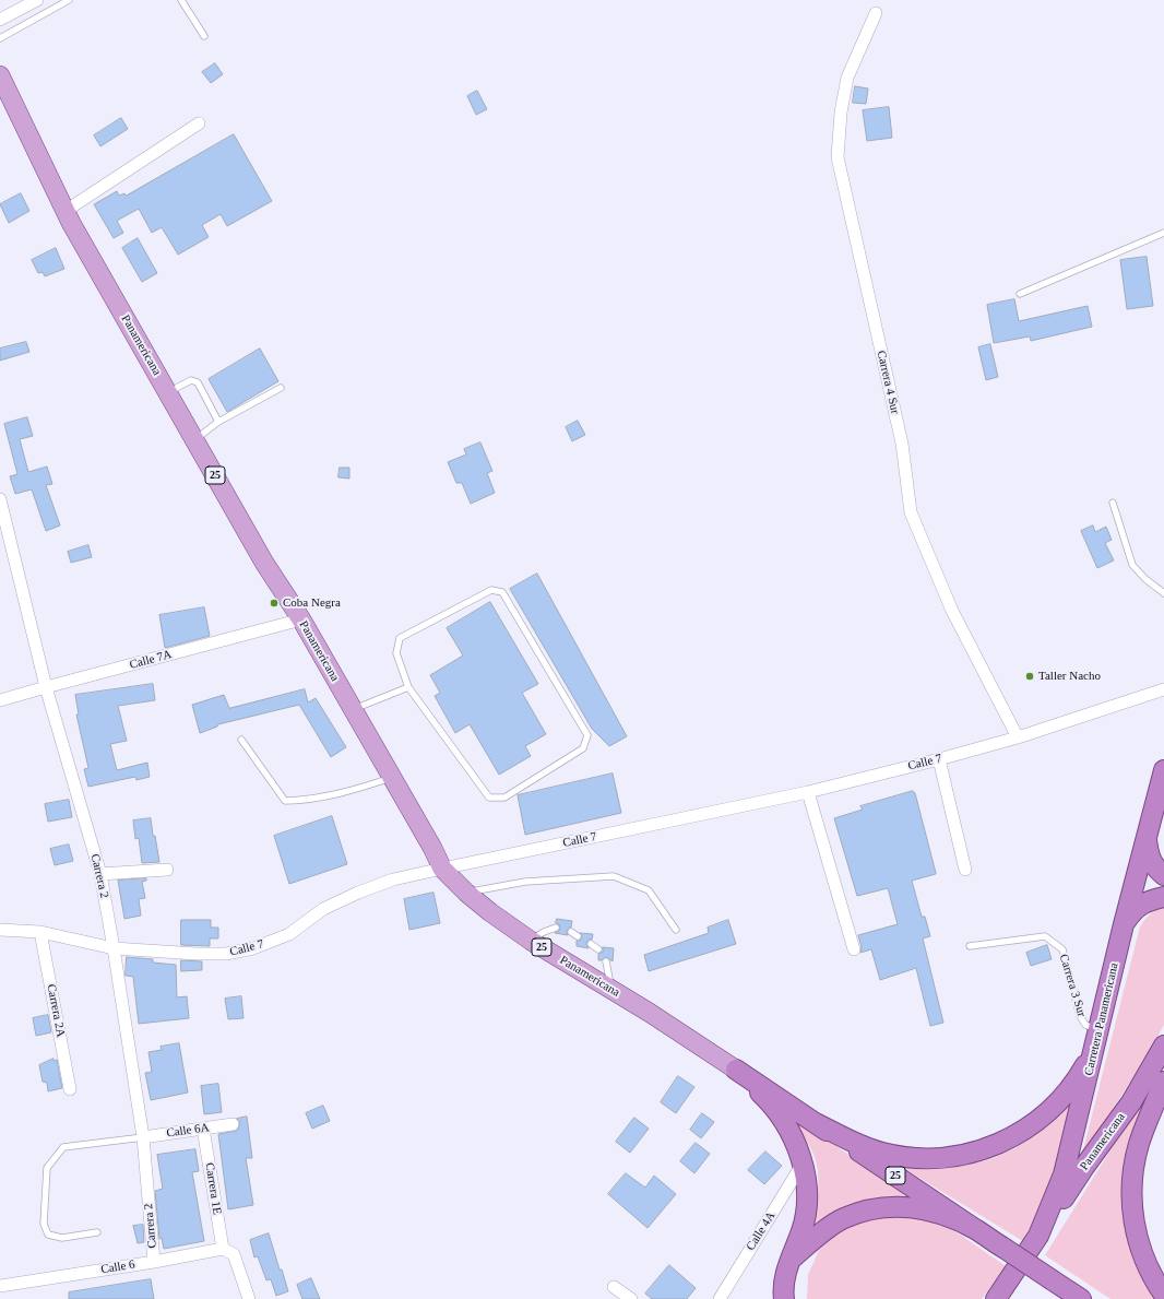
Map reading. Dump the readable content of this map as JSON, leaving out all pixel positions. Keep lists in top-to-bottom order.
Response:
{
  "streets": {
    "highway": ["Panamericana", "25", "Carretera Panamericana"],
    "street": [
      "Carrera 4 Sur",
      "Calle 7A",
      "Calle 7",
      "Carrera 2",
      "Carrera 2A",
      "Calle 6A",
      "Carrera 1E",
      "Calle 4A",
      "Calle 6"
    ],
    "lane": ["Carrera 3 Sur"]
  },
  "crossings": [
    ["Panamericana", "25"],
    ["Panamericana", "Calle 7A"],
    ["Panamericana", "Calle 7"],
    ["Panamericana", "Carretera Panamericana"],
    ["Panamericana", "Calle 4A"],
    ["Carrera 4 Sur", "Calle 7"],
    ["Calle 7A", "Carrera 2"],
    ["Calle 7", "Carrera 2"],
    ["Calle 7", "Carrera 2A"],
    ["Carrera 2", "Calle 6A"],
    ["Carrera 2", "Calle 6"],
    ["Carrera 3 Sur", "Carretera Panamericana"],
    ["Calle 6A", "Carrera 1E"],
    ["Carrera 1E", "Calle 6"]
  ],
  "places": ["Coba Negra", "Taller Nacho"]
}
